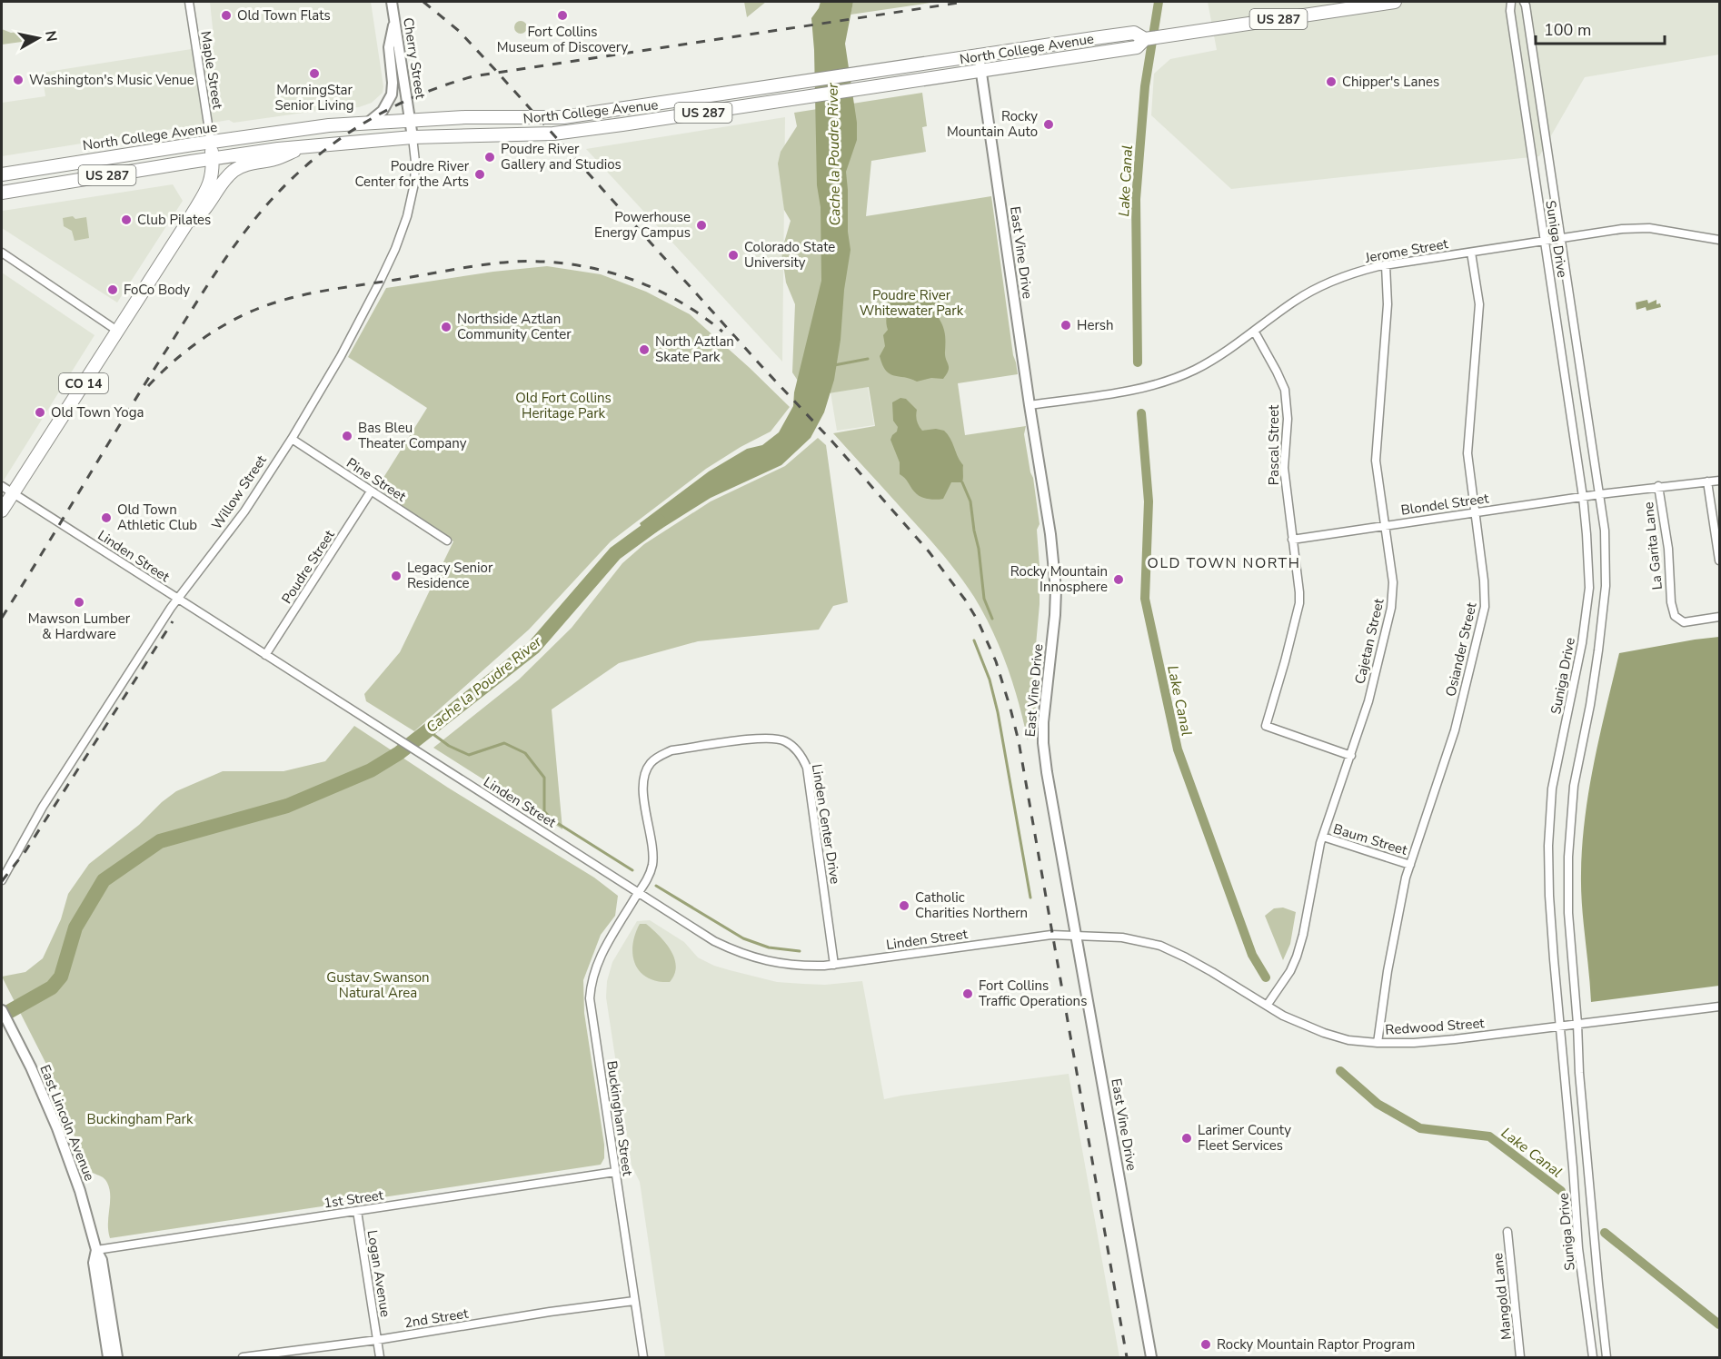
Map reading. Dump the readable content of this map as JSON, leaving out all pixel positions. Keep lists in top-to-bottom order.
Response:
{
  "streets": {
    "highway": ["US 287", "North College Avenue", "CO 14"],
    "main road": [
      "Cherry Street",
      "East Vine Drive",
      "Willow Street",
      "East Lincoln Avenue"
    ],
    "street": [
      "Maple Street",
      "Suniga Drive",
      "Jerome Street",
      "Pascal Street",
      "Pine Street",
      "Blondel Street",
      "La Garita Lane",
      "Linden Street",
      "Poudre Street",
      "Cajetan Street",
      "Osiander Street",
      "Linden Center Drive",
      "Baum Street",
      "Redwood Street",
      "Buckingham Street",
      "1st Street",
      "Logan Avenue",
      "Mangold Lane",
      "2nd Street"
    ]
  },
  "crossings": [
    ["North College Avenue", "Cherry Street"],
    ["North College Avenue", "Maple Street"],
    ["North College Avenue", "East Vine Drive"],
    ["North College Avenue", "CO 14"],
    ["North College Avenue", "Willow Street"],
    ["Cherry Street", "Willow Street"],
    ["Suniga Drive", "Jerome Street"],
    ["Suniga Drive", "Blondel Street"],
    ["Suniga Drive", "Redwood Street"],
    ["Jerome Street", "East Vine Drive"],
    ["Jerome Street", "Pascal Street"],
    ["Jerome Street", "Cajetan Street"],
    ["Jerome Street", "Osiander Street"],
    ["East Vine Drive", "Linden Street"],
    ["East Vine Drive", "Redwood Street"],
    ["CO 14", "Linden Street"],
    ["Pascal Street", "Blondel Street"],
    ["Pascal Street", "Cajetan Street"],
    ["Pine Street", "Willow Street"],
    ["Pine Street", "Poudre Street"],
    ["Willow Street", "Linden Street"],
    ["Blondel Street", "La Garita Lane"],
    ["Blondel Street", "Cajetan Street"],
    ["Blondel Street", "Osiander Street"],
    ["Linden Street", "Poudre Street"],
    ["Linden Street", "Linden Center Drive"],
    ["Linden Street", "Redwood Street"],
    ["Linden Street", "Buckingham Street"],
    ["Cajetan Street", "Baum Street"],
    ["Cajetan Street", "Redwood Street"],
    ["Osiander Street", "Baum Street"],
    ["Osiander Street", "Redwood Street"],
    ["Linden Center Drive", "Buckingham Street"],
    ["Buckingham Street", "1st Street"],
    ["Buckingham Street", "2nd Street"],
    ["East Lincoln Avenue", "1st Street"],
    ["1st Street", "Logan Avenue"],
    ["Logan Avenue", "2nd Street"]
  ],
  "districts": ["OLD TOWN NORTH"],
  "water": ["Cache la Poudre River", "Lake Canal"],
  "parks": [
    "Poudre River Whitewater Park",
    "Old Fort Collins Heritage Park",
    "Gustav Swanson Natural Area",
    "Buckingham Park"
  ],
  "places": [
    "Old Town Flats",
    "Fort Collins Museum of Discovery",
    "MorningStar Senior Living",
    "Washington's Music Venue",
    "Chipper's Lanes",
    "Rocky Mountain Auto",
    "Poudre River Gallery and Studios",
    "Poudre River Center for the Arts",
    "Club Pilates",
    "Powerhouse Energy Campus",
    "Colorado State University",
    "FoCo Body",
    "Hersh",
    "Northside Aztlan Community Center",
    "North Aztlan Skate Park",
    "Old Town Yoga",
    "Bas Bleu Theater Company",
    "Old Town Athletic Club",
    "Legacy Senior Residence",
    "Rocky Mountain Innosphere",
    "Mawson Lumber & Hardware",
    "Catholic Charities Northern",
    "Fort Collins Traffic Operations",
    "Larimer County Fleet Services",
    "Rocky Mountain Raptor Program"
  ],
  "scale_bar": "100 m",
  "north": "right"
}
